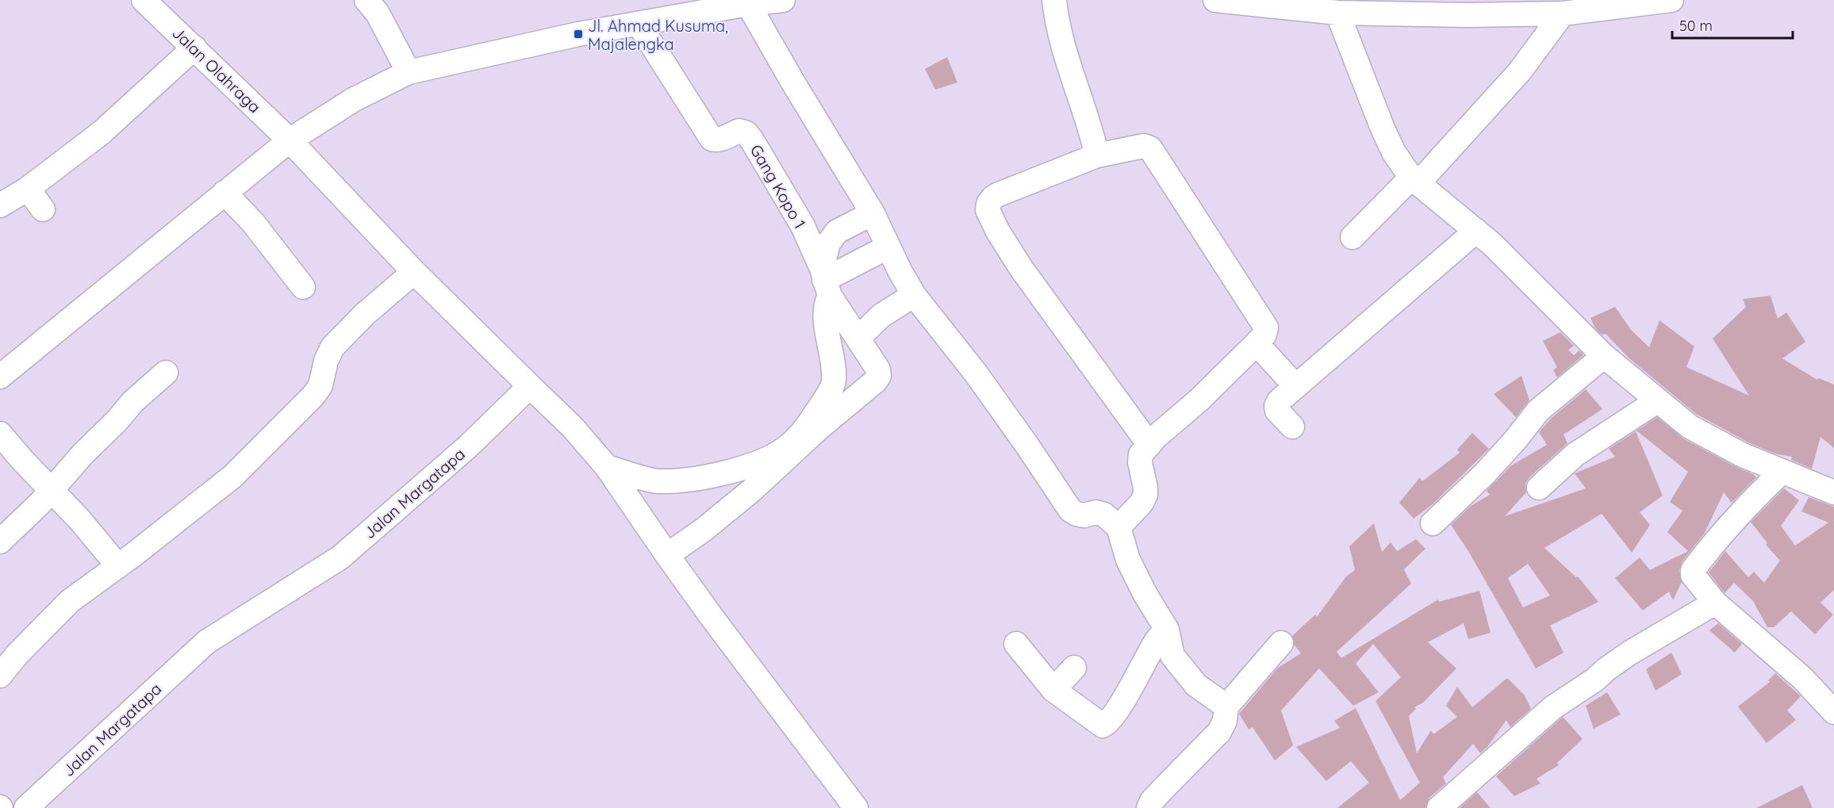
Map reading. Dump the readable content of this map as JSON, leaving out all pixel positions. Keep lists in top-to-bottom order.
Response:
{
  "streets": {
    "street": ["Jalan Olahraga", "Gang Kopo 1", "Jalan Margatapa"]
  },
  "places": {
    "transit": ["Jl. Ahmad Kusuma, Majalengka"]
  },
  "scale_bar": "50 m"
}
